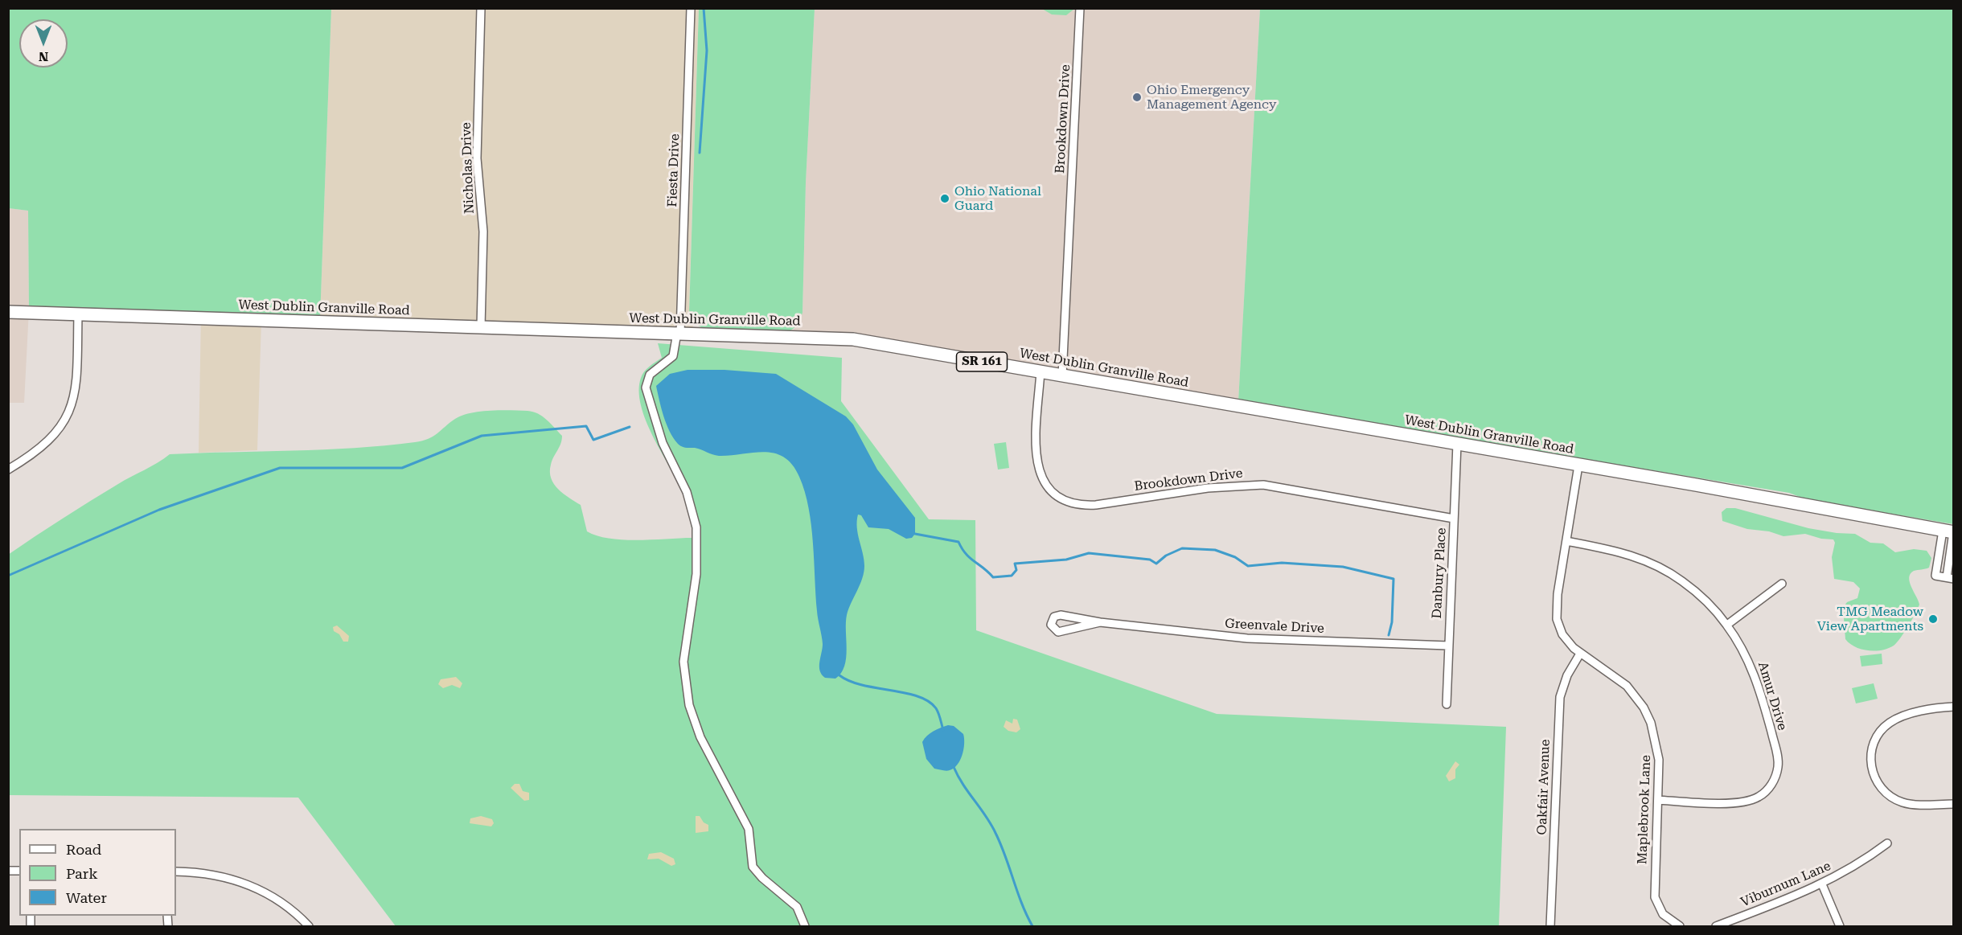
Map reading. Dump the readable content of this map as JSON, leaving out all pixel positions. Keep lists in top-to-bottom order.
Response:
{
  "streets": {
    "main road": ["West Dublin Granville Road", "SR 161"],
    "street": [
      "Brookdown Drive",
      "Nicholas Drive",
      "Fiesta Drive",
      "Danbury Place",
      "Greenvale Drive",
      "Amur Drive",
      "Oakfair Avenue",
      "Maplebrook Lane",
      "Viburnum Lane"
    ]
  },
  "crossings": [
    ["Brookdown Drive", "West Dublin Granville Road"],
    ["Brookdown Drive", "Danbury Place"],
    ["Nicholas Drive", "West Dublin Granville Road"],
    ["Fiesta Drive", "West Dublin Granville Road"],
    ["West Dublin Granville Road", "Danbury Place"],
    ["West Dublin Granville Road", "Maplebrook Lane"],
    ["Danbury Place", "Greenvale Drive"],
    ["Amur Drive", "Maplebrook Lane"],
    ["Oakfair Avenue", "Maplebrook Lane"]
  ],
  "places": ["Ohio Emergency Management Agency", "Ohio National Guard", "TMG Meadow View Apartments"],
  "legend": ["Road", "Park", "Water"],
  "north": "bottom"
}
